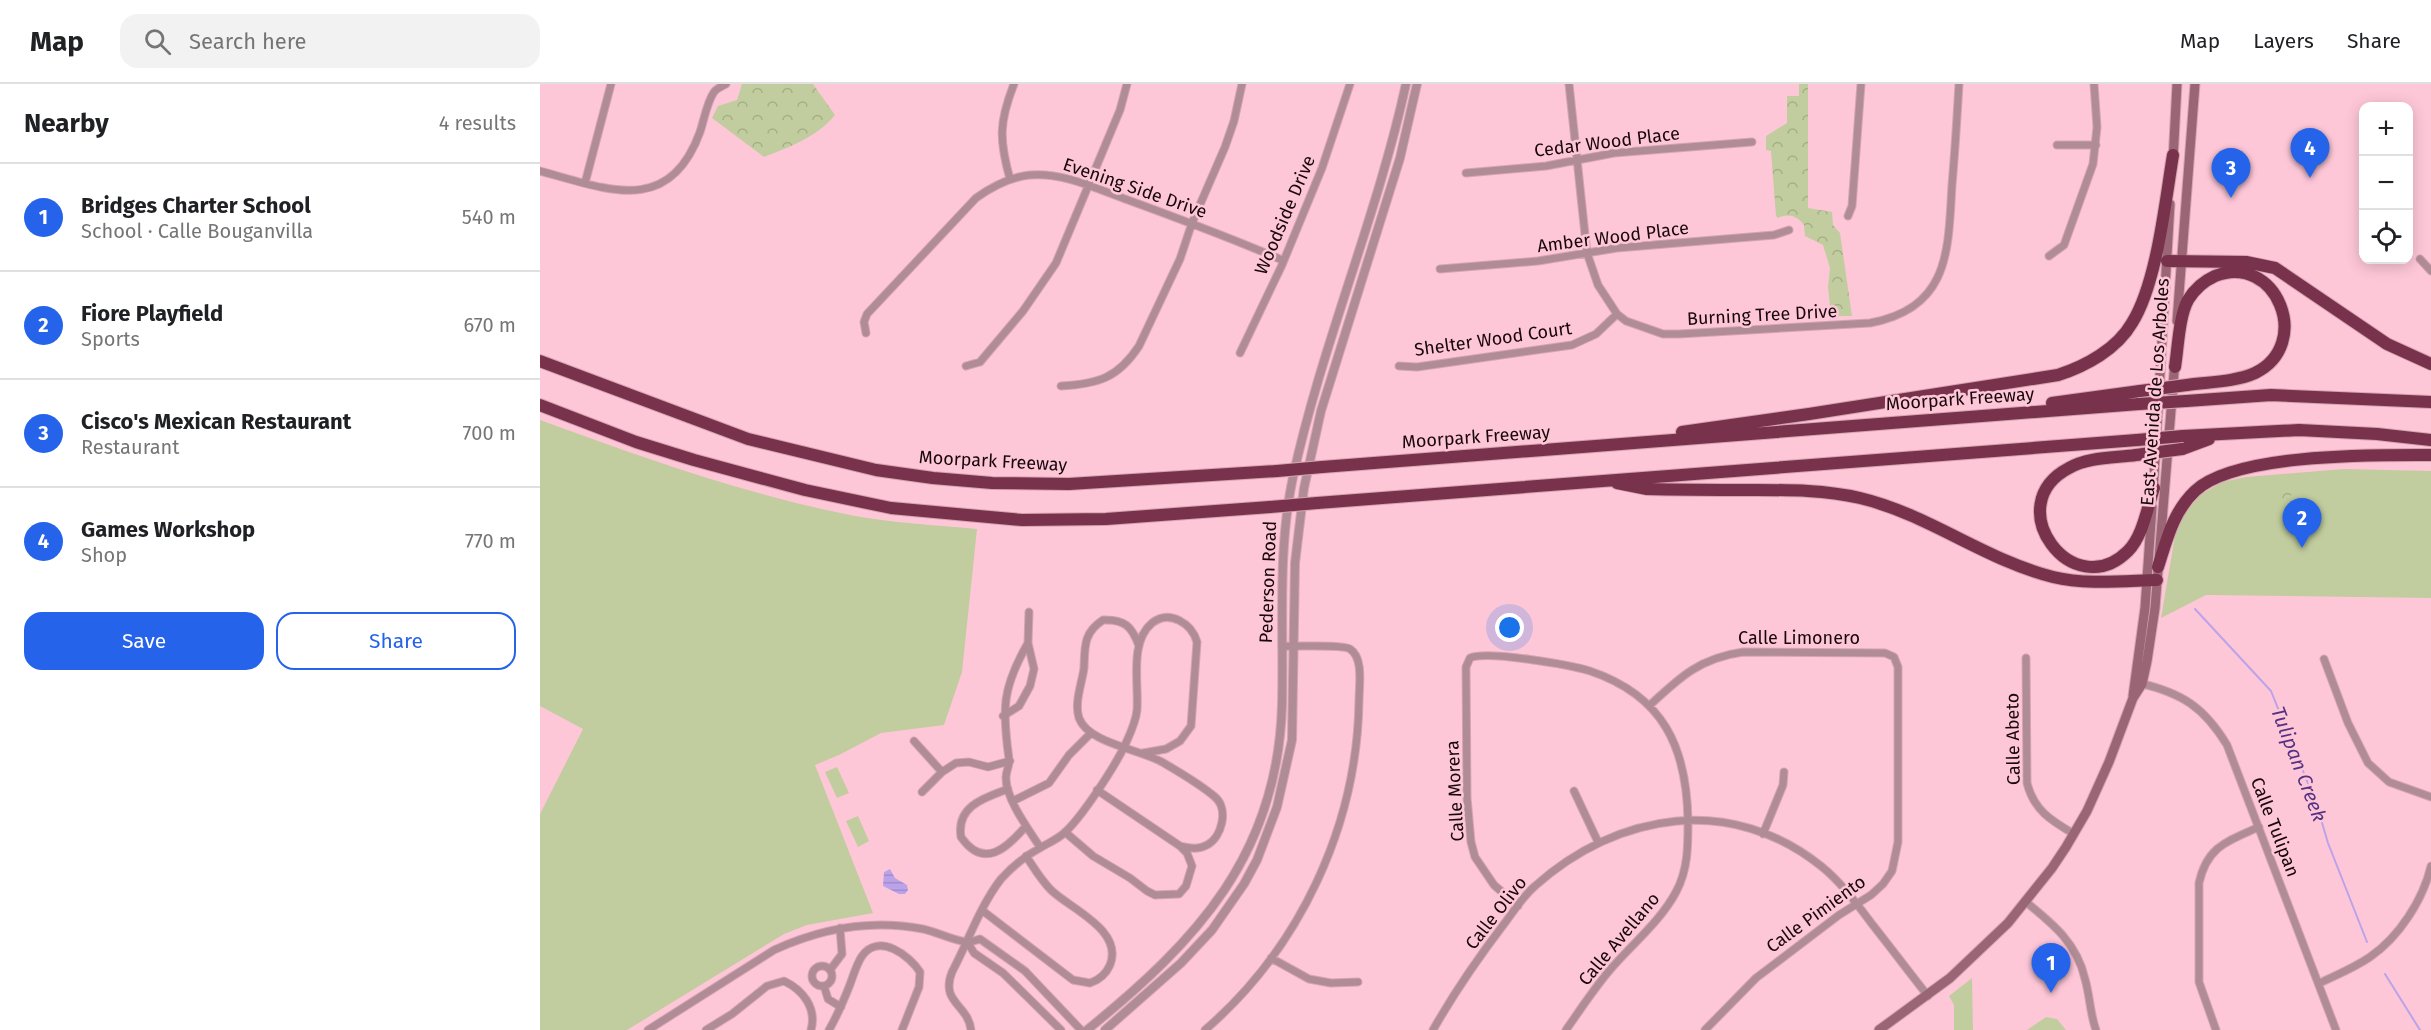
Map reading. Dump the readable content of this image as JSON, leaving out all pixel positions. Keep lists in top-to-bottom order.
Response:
{
  "streets": {
    "highway": ["Moorpark Freeway"],
    "main road": ["East Avenida de Los Arboles"],
    "street": [
      "Cedar Wood Place",
      "Evening Side Drive",
      "Woodside Drive",
      "Amber Wood Place",
      "Burning Tree Drive",
      "Shelter Wood Court",
      "Pederson Road",
      "Calle Limonero",
      "Calle Abeto",
      "Calle Morera",
      "Calle Tulipan",
      "Calle Olivo",
      "Calle Pimiento",
      "Calle Avellano"
    ]
  },
  "crossings": [
    ["Cedar Wood Place", "Burning Tree Drive"],
    ["Evening Side Drive", "Woodside Drive"],
    ["Amber Wood Place", "Burning Tree Drive"],
    ["Burning Tree Drive", "Shelter Wood Court"],
    ["East Avenida de Los Arboles", "Calle Abeto"],
    ["East Avenida de Los Arboles", "Calle Tulipan"],
    ["East Avenida de Los Arboles", "Calle Olivo"],
    ["Calle Limonero", "Calle Pimiento"],
    ["Calle Limonero", "Calle Avellano"],
    ["Calle Morera", "Calle Olivo"],
    ["Calle Morera", "Calle Avellano"],
    ["Calle Olivo", "Calle Pimiento"],
    ["Calle Olivo", "Calle Avellano"]
  ],
  "water": ["Tulipan Creek"],
  "page": {
    "header": "Map",
    "search": "Search here",
    "nav": ["Map", "Layers", "Share"],
    "heading": ["Nearby", "4 results"],
    "map_buttons": ["+", "−"],
    "pins": [
      "4",
      "3",
      "2",
      "1"
    ],
    "list": [
      {
        "mark": "1",
        "name": "Bridges Charter School",
        "note": "School · Calle Bouganvilla",
        "value": "540 m"
      },
      {
        "mark": "2",
        "name": "Fiore Playfield",
        "note": "Sports",
        "value": "670 m"
      },
      {
        "mark": "3",
        "name": "Cisco's Mexican Restaurant",
        "note": "Restaurant",
        "value": "700 m"
      },
      {
        "mark": "4",
        "name": "Games Workshop",
        "note": "Shop",
        "value": "770 m"
      }
    ],
    "buttons": ["Save", "Share"]
  }
}
